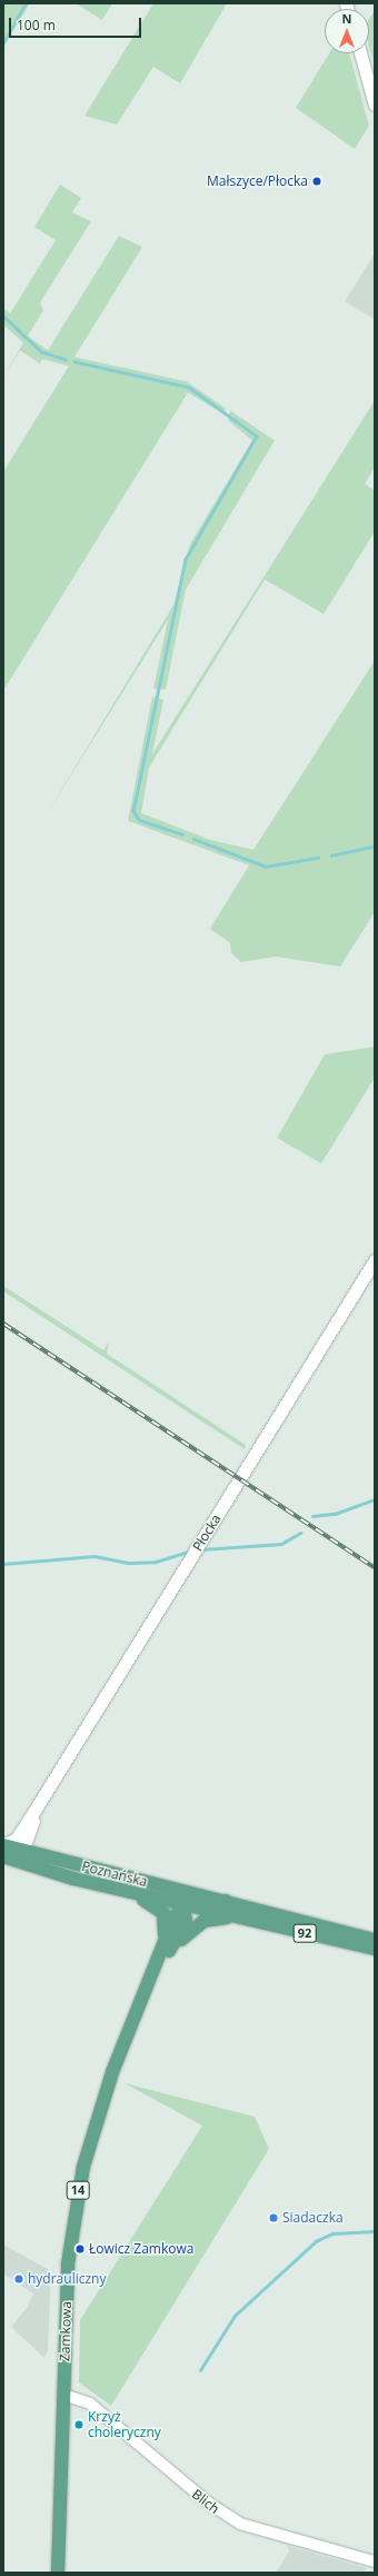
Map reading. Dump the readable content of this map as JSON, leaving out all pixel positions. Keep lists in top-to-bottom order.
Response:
{
  "streets": {
    "main road": [
      "Płocka",
      "Poznańska",
      "92",
      "14",
      "Zamkowa"
    ],
    "street": ["Blich"]
  },
  "crossings": [
    ["Płocka", "Poznańska"],
    ["Poznańska", "Zamkowa"],
    ["Zamkowa", "Blich"]
  ],
  "places": [
    "Małszyce/Płocka",
    "Siadaczka",
    "Łowicz Zamkowa",
    "hydrauliczny",
    "Krzyż choleryczny"
  ],
  "scale_bar": "100 m",
  "north": "top"
}
